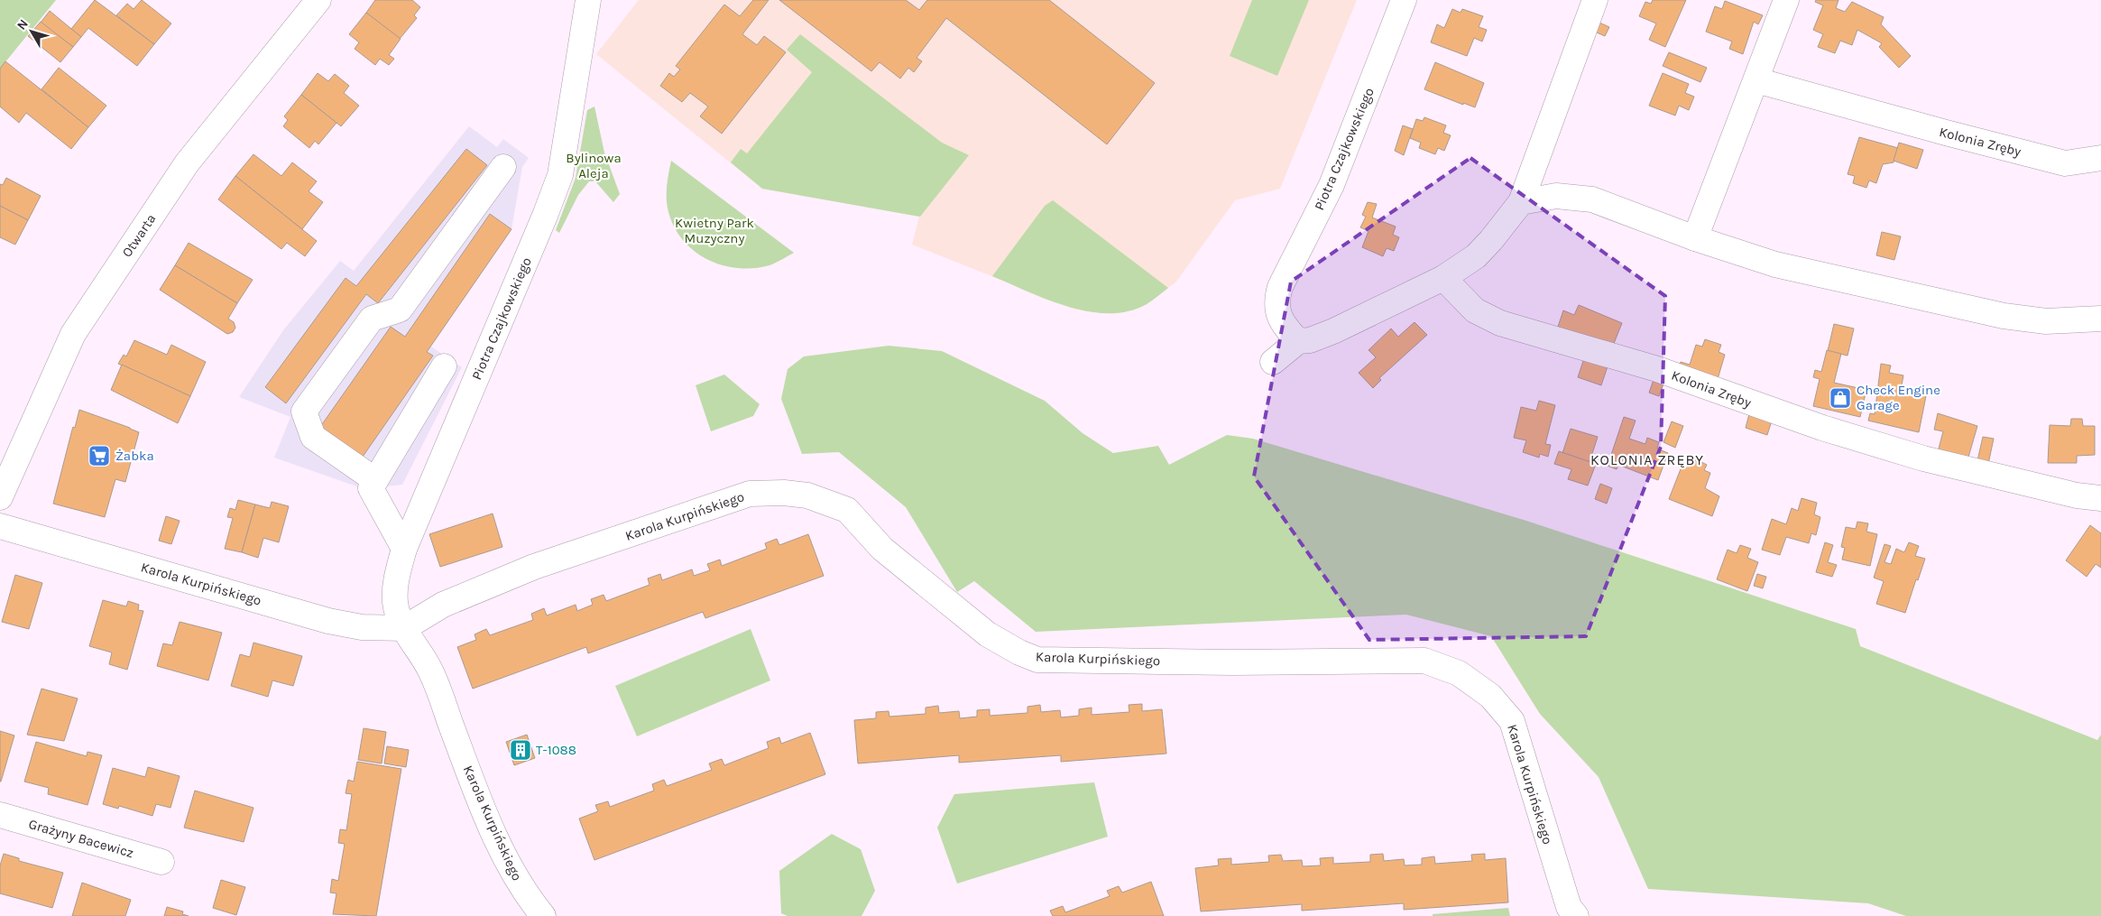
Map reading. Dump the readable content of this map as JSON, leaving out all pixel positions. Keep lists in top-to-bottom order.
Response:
{
  "streets": {
    "street": [
      "Kolonia Zręby",
      "Piotra Czajkowskiego",
      "Otwarta",
      "Karola Kurpińskiego",
      "Grażyny Bacewicz"
    ]
  },
  "crossings": [
    ["Piotra Czajkowskiego", "Karola Kurpińskiego"]
  ],
  "districts": ["KOLONIA ZRĘBY"],
  "parks": ["Bylinowa Aleja", "Kwietny Park Muzyczny"],
  "places": {
    "shop": ["Check Engine Garage"],
    "supermarket": ["Żabka"],
    "building": ["T-1088"]
  },
  "north": "top left"
}
